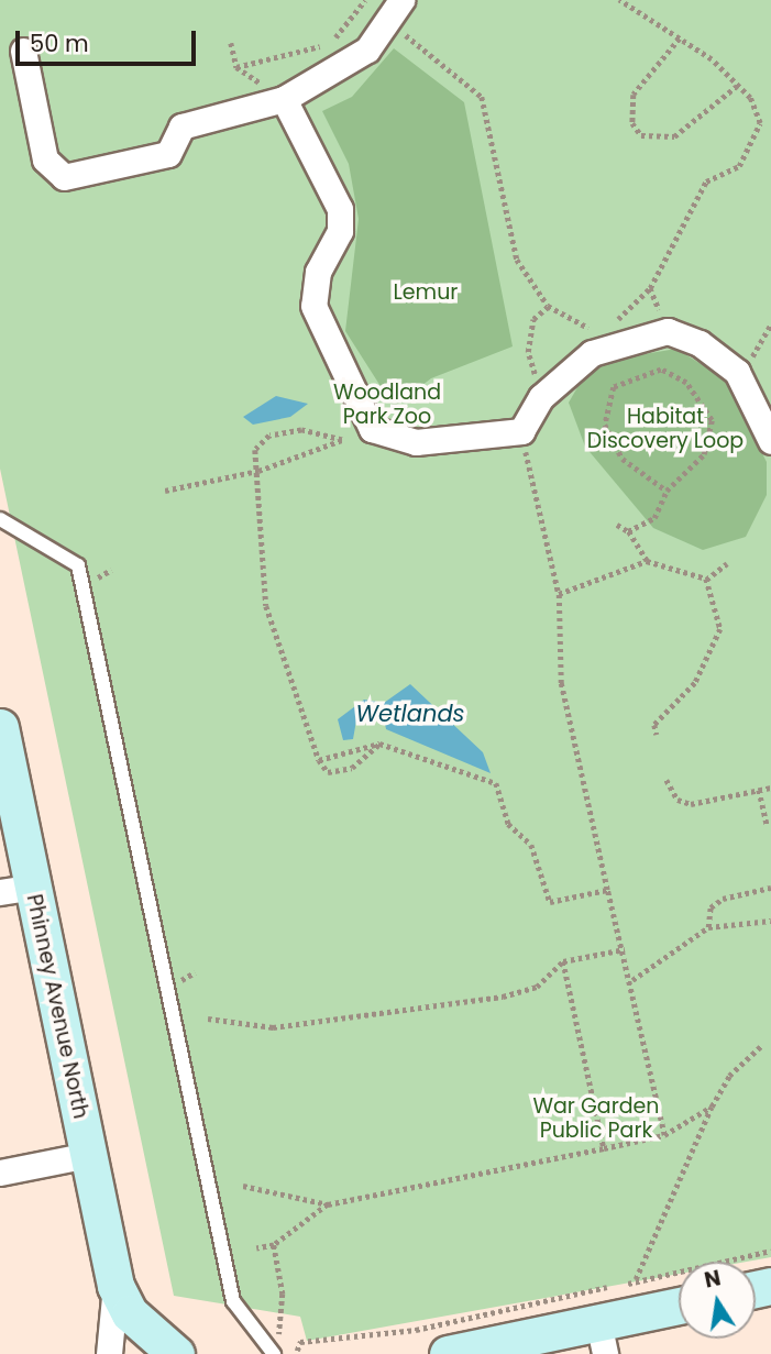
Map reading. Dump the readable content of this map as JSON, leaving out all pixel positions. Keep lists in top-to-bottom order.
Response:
{
  "streets": {
    "street": ["Phinney Avenue North"]
  },
  "water": ["Wetlands"],
  "parks": [
    "Lemur",
    "Woodland Park Zoo",
    "Habitat Discovery Loop",
    "War Garden Public Park"
  ],
  "scale_bar": "50 m",
  "north": "top"
}
